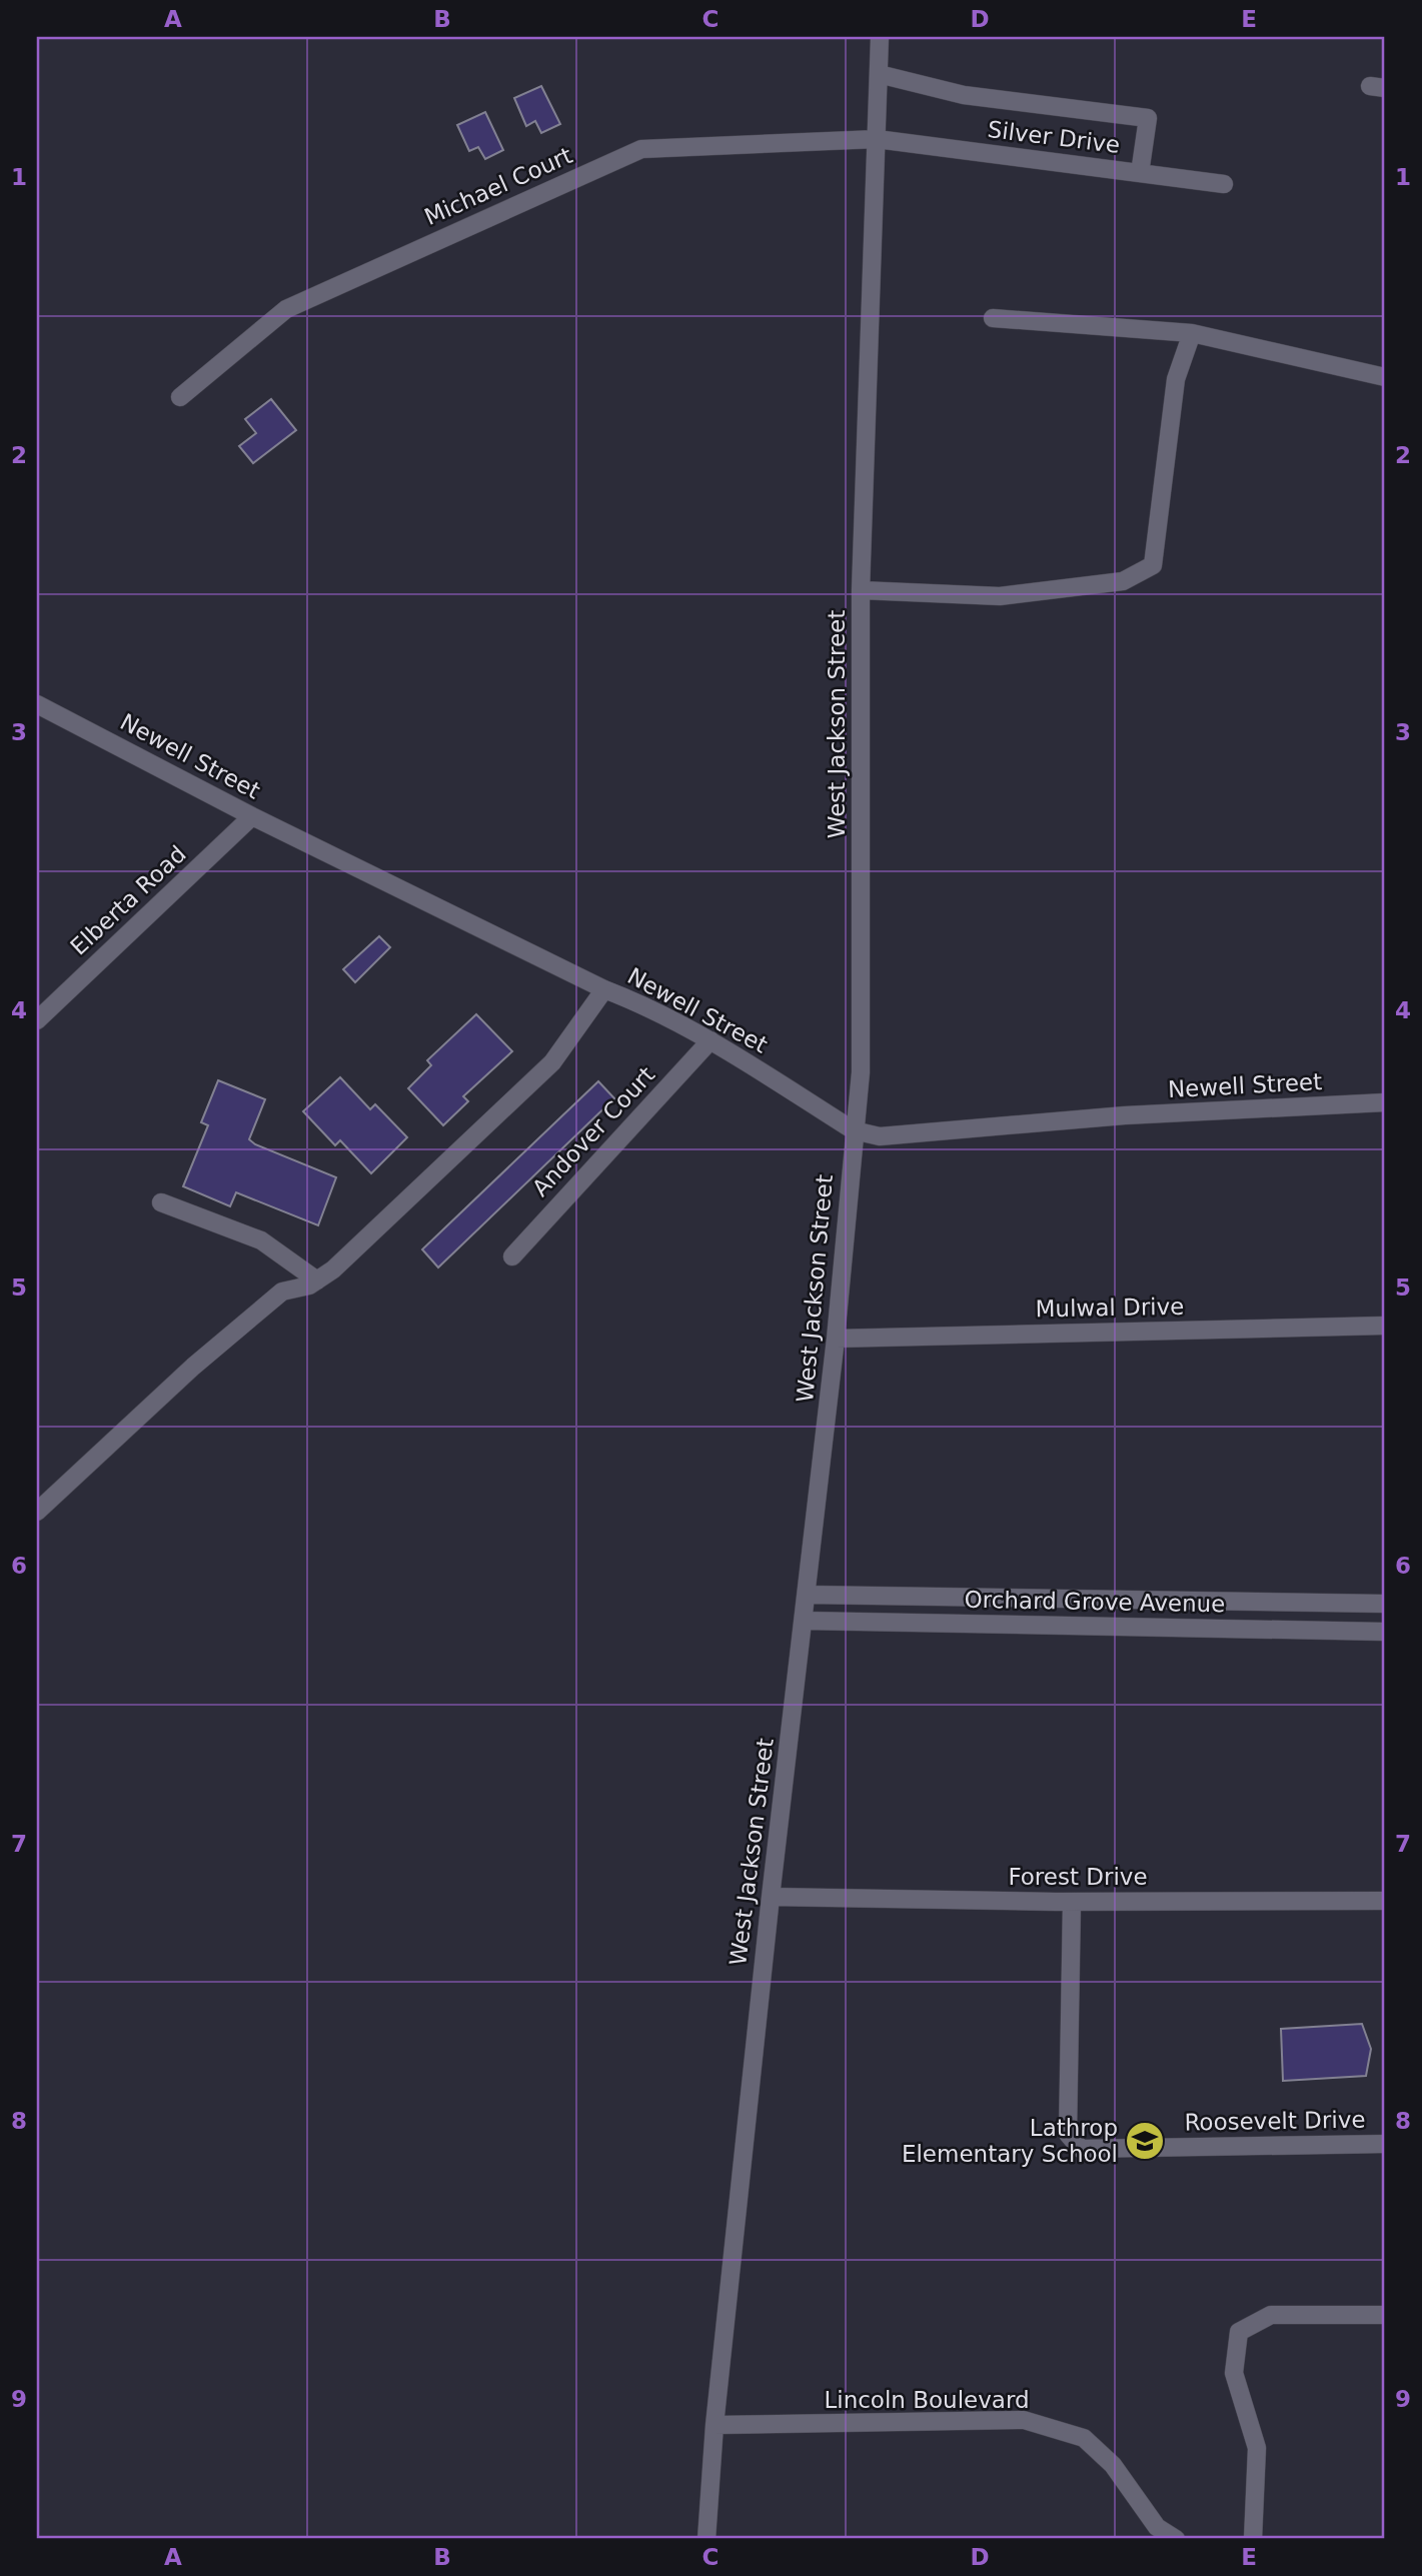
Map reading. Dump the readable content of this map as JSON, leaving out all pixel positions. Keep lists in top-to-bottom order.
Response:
{
  "streets": {
    "street": [
      "Silver Drive",
      "Michael Court",
      "West Jackson Street",
      "Newell Street",
      "Elberta Road",
      "Andover Court",
      "Mulwal Drive",
      "Orchard Grove Avenue",
      "Forest Drive",
      "Roosevelt Drive",
      "Lincoln Boulevard"
    ]
  },
  "crossings": [
    ["Silver Drive", "Michael Court"],
    ["Silver Drive", "West Jackson Street"],
    ["Michael Court", "West Jackson Street"],
    ["West Jackson Street", "Newell Street"],
    ["West Jackson Street", "Mulwal Drive"],
    ["West Jackson Street", "Orchard Grove Avenue"],
    ["West Jackson Street", "Forest Drive"],
    ["West Jackson Street", "Lincoln Boulevard"],
    ["Newell Street", "Elberta Road"],
    ["Newell Street", "Andover Court"],
    ["Forest Drive", "Roosevelt Drive"]
  ],
  "places": {
    "school or university": ["Lathrop Elementary School"]
  },
  "grid": {
    "columns": [
      "A",
      "B",
      "C",
      "D",
      "E"
    ],
    "rows": [
      "1",
      "2",
      "3",
      "4",
      "5",
      "6",
      "7",
      "8",
      "9"
    ]
  }
}
